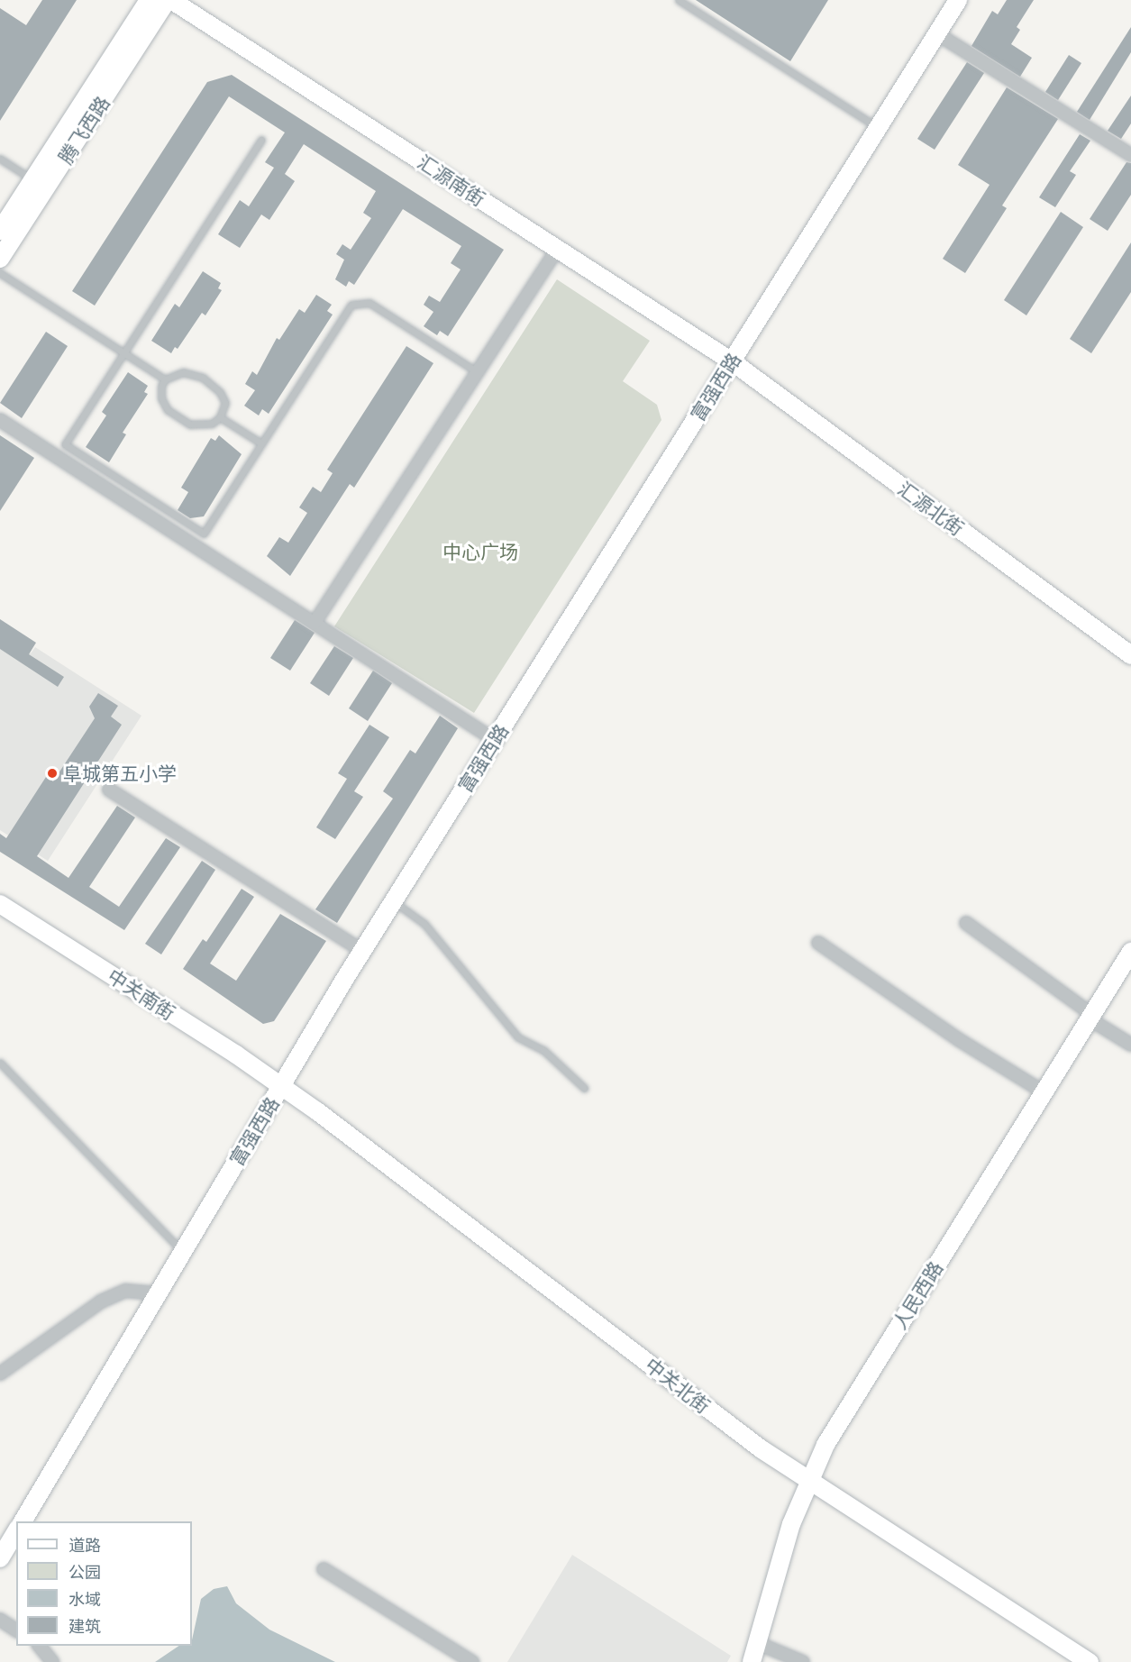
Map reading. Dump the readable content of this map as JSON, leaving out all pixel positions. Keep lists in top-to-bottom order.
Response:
{
  "streets": {
    "street": [
      "腾飞西路",
      "汇源南街",
      "富强西路",
      "汇源北街",
      "中关南街",
      "人民西路",
      "中关北街"
    ]
  },
  "crossings": [
    ["汇源南街", "富强西路"],
    ["汇源南街", "汇源北街"],
    ["富强西路", "汇源北街"],
    ["富强西路", "中关南街"],
    ["富强西路", "中关北街"],
    ["中关南街", "中关北街"],
    ["人民西路", "中关北街"]
  ],
  "parks": ["中心广场"],
  "places": ["阜城第五小学"],
  "legend": [
    "道路",
    "公园",
    "水域",
    "建筑"
  ]
}
